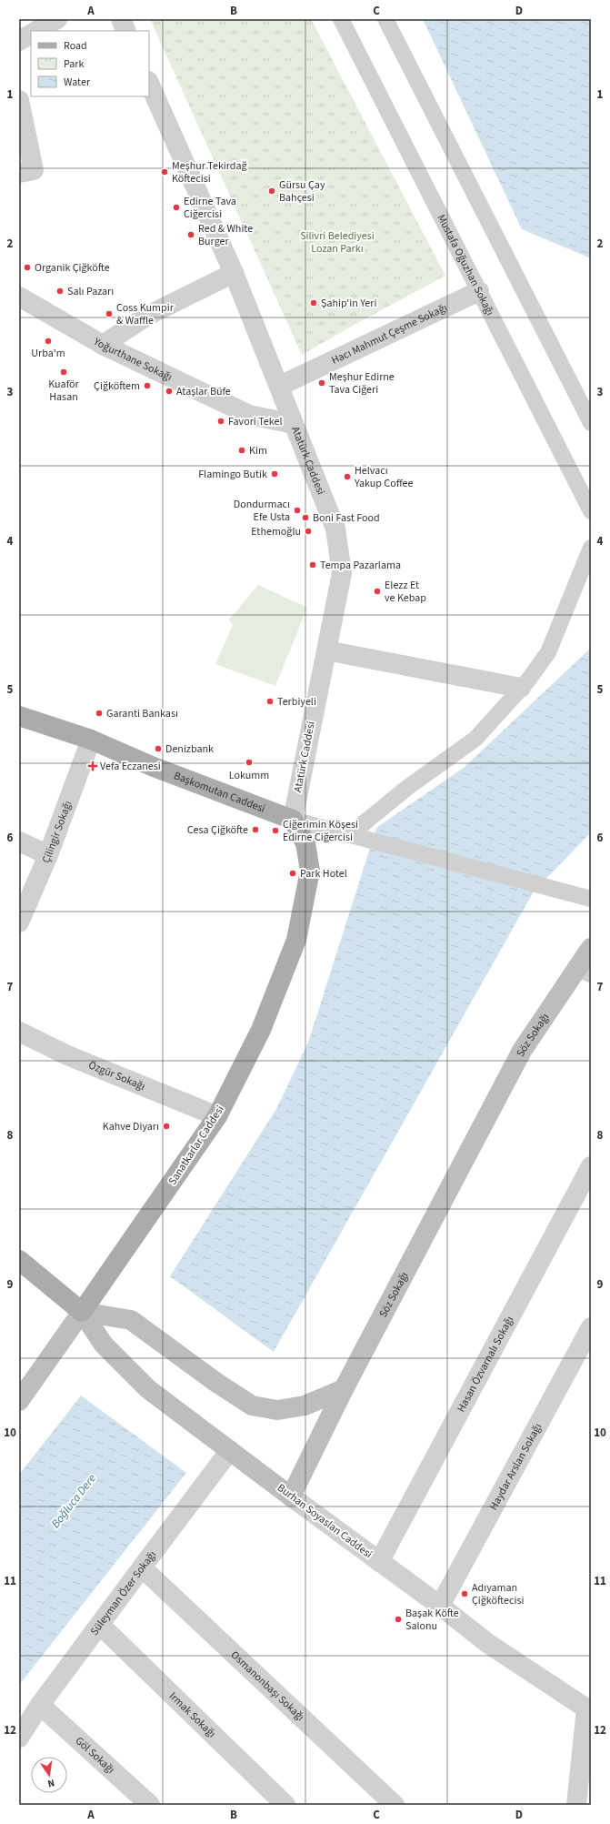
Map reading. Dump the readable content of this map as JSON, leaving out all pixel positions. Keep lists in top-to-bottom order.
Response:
{
  "streets": {
    "main road": [
      "Başkomutan Caddesi",
      "Söz Sokağı",
      "Sanatkarlar Caddesi",
      "Burhan Soyaslan Caddesi"
    ],
    "street": [
      "Mustafa Oğuzhan Sokağı",
      "Hacı Mahmut Çeşme Sokağı",
      "Yoğurthane Sokağı",
      "Atatürk Caddesi",
      "Çilingir Sokağı",
      "Özgür Sokağı",
      "Hasan Özvarnalı Sokağı",
      "Haydar Arslan Sokağı",
      "Süleyman Özer Sokağı",
      "Osmanonbaşı Sokağı",
      "Irmak Sokağı",
      "Göl Sokağı"
    ]
  },
  "crossings": [
    ["Mustafa Oğuzhan Sokağı", "Hacı Mahmut Çeşme Sokağı"],
    ["Hacı Mahmut Çeşme Sokağı", "Atatürk Caddesi"],
    ["Yoğurthane Sokağı", "Atatürk Caddesi"],
    ["Atatürk Caddesi", "Başkomutan Caddesi"],
    ["Atatürk Caddesi", "Sanatkarlar Caddesi"],
    ["Başkomutan Caddesi", "Çilingir Sokağı"],
    ["Başkomutan Caddesi", "Sanatkarlar Caddesi"],
    ["Söz Sokağı", "Burhan Soyaslan Caddesi"],
    ["Özgür Sokağı", "Sanatkarlar Caddesi"],
    ["Sanatkarlar Caddesi", "Burhan Soyaslan Caddesi"],
    ["Hasan Özvarnalı Sokağı", "Burhan Soyaslan Caddesi"],
    ["Haydar Arslan Sokağı", "Burhan Soyaslan Caddesi"],
    ["Burhan Soyaslan Caddesi", "Süleyman Özer Sokağı"],
    ["Süleyman Özer Sokağı", "Osmanonbaşı Sokağı"],
    ["Süleyman Özer Sokağı", "Irmak Sokağı"],
    ["Süleyman Özer Sokağı", "Göl Sokağı"]
  ],
  "water": ["Boğluca Dere"],
  "parks": ["Silivri Belediyesi Lozan Parkı"],
  "places": {
    "other": [
      "Meşhur Tekirdağ Köftecisi",
      "Gürsu Çay Bahçesi",
      "Edirne Tava Ciğercisi",
      "Red & White Burger",
      "Organik Çiğköfte",
      "Salı Pazarı",
      "Şahip'in Yeri",
      "Coss Kumpir & Waffle",
      "Urba'm",
      "Kuaför Hasan",
      "Meşhur Edirne Tava Ciğeri",
      "Çiğköftem",
      "Ataşlar Büfe",
      "Favori Tekel",
      "Kim",
      "Flamingo Butik",
      "Helvacı Yakup Coffee",
      "Dondurmacı Efe Usta",
      "Boni Fast Food",
      "Ethemoğlu",
      "Tempa Pazarlama",
      "Elezz Et ve Kebap",
      "Terbiyeli",
      "Garanti Bankası",
      "Denizbank",
      "Lokumm",
      "Cesa Çiğköfte",
      "Ciğerimin Köşesi Edirne Ciğercisi",
      "Park Hotel",
      "Kahve Diyarı",
      "Adıyaman Çiğköftecisi",
      "Başak Köfte Salonu"
    ],
    "health": ["Vefa Eczanesi"]
  },
  "legend": ["Road", "Park", "Water"],
  "north": "bottom",
  "grid": {
    "columns": [
      "A",
      "B",
      "C",
      "D"
    ],
    "rows": [
      "1",
      "2",
      "3",
      "4",
      "5",
      "6",
      "7",
      "8",
      "9",
      "10",
      "11",
      "12"
    ]
  }
}
